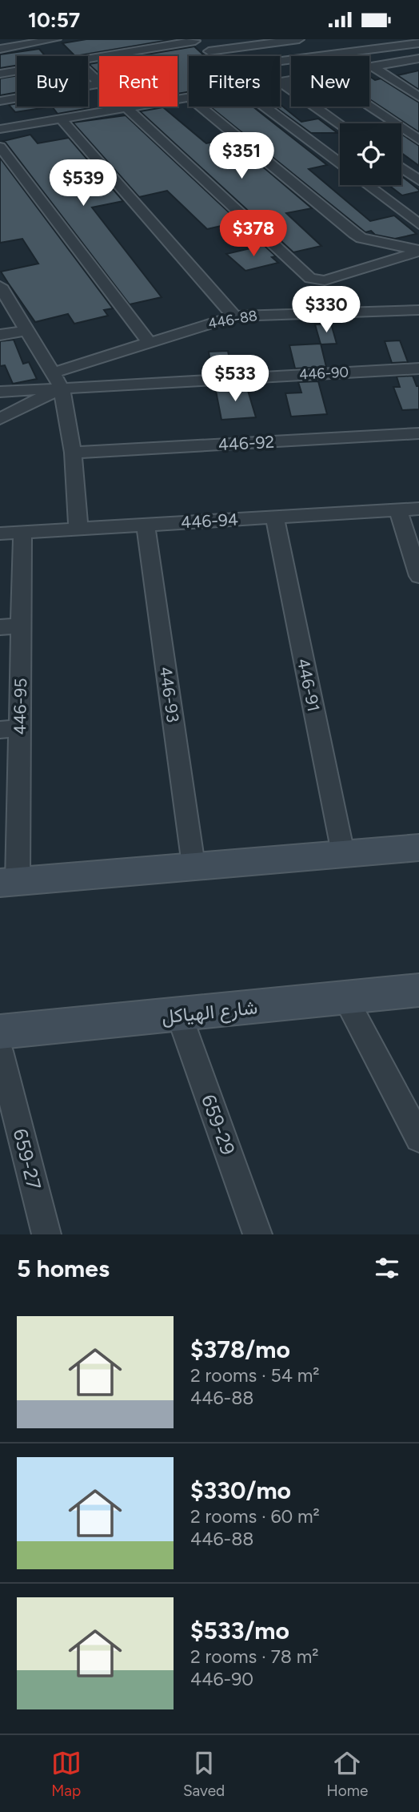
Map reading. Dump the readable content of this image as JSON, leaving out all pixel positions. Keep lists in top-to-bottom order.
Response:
{
  "streets": {
    "street": [
      "446-88",
      "446-90",
      "446-92",
      "446-94",
      "446-91",
      "446-93",
      "446-95",
      "شارع الهياكل",
      "659-29",
      "659-27"
    ]
  },
  "crossings": [
    ["446-94", "446-91"],
    ["446-94", "446-93"],
    ["446-94", "446-95"],
    ["شارع الهياكل", "659-29"]
  ],
  "page": {
    "status": "10:57",
    "chip": [
      "Buy",
      "Rent",
      "Filters",
      "New"
    ],
    "price": [
      "$351",
      "$539",
      "$378",
      "$330",
      "$533"
    ],
    "heading": "5 homes",
    "list": [
      {
        "name": "$378/mo",
        "note": "2 rooms · 54 m² · 446-88"
      },
      {
        "name": "$330/mo",
        "note": "2 rooms · 60 m² · 446-88"
      },
      {
        "name": "$533/mo",
        "note": "2 rooms · 78 m² · 446-90"
      }
    ],
    "tabs": ["Map", "Saved", "Home"]
  }
}
